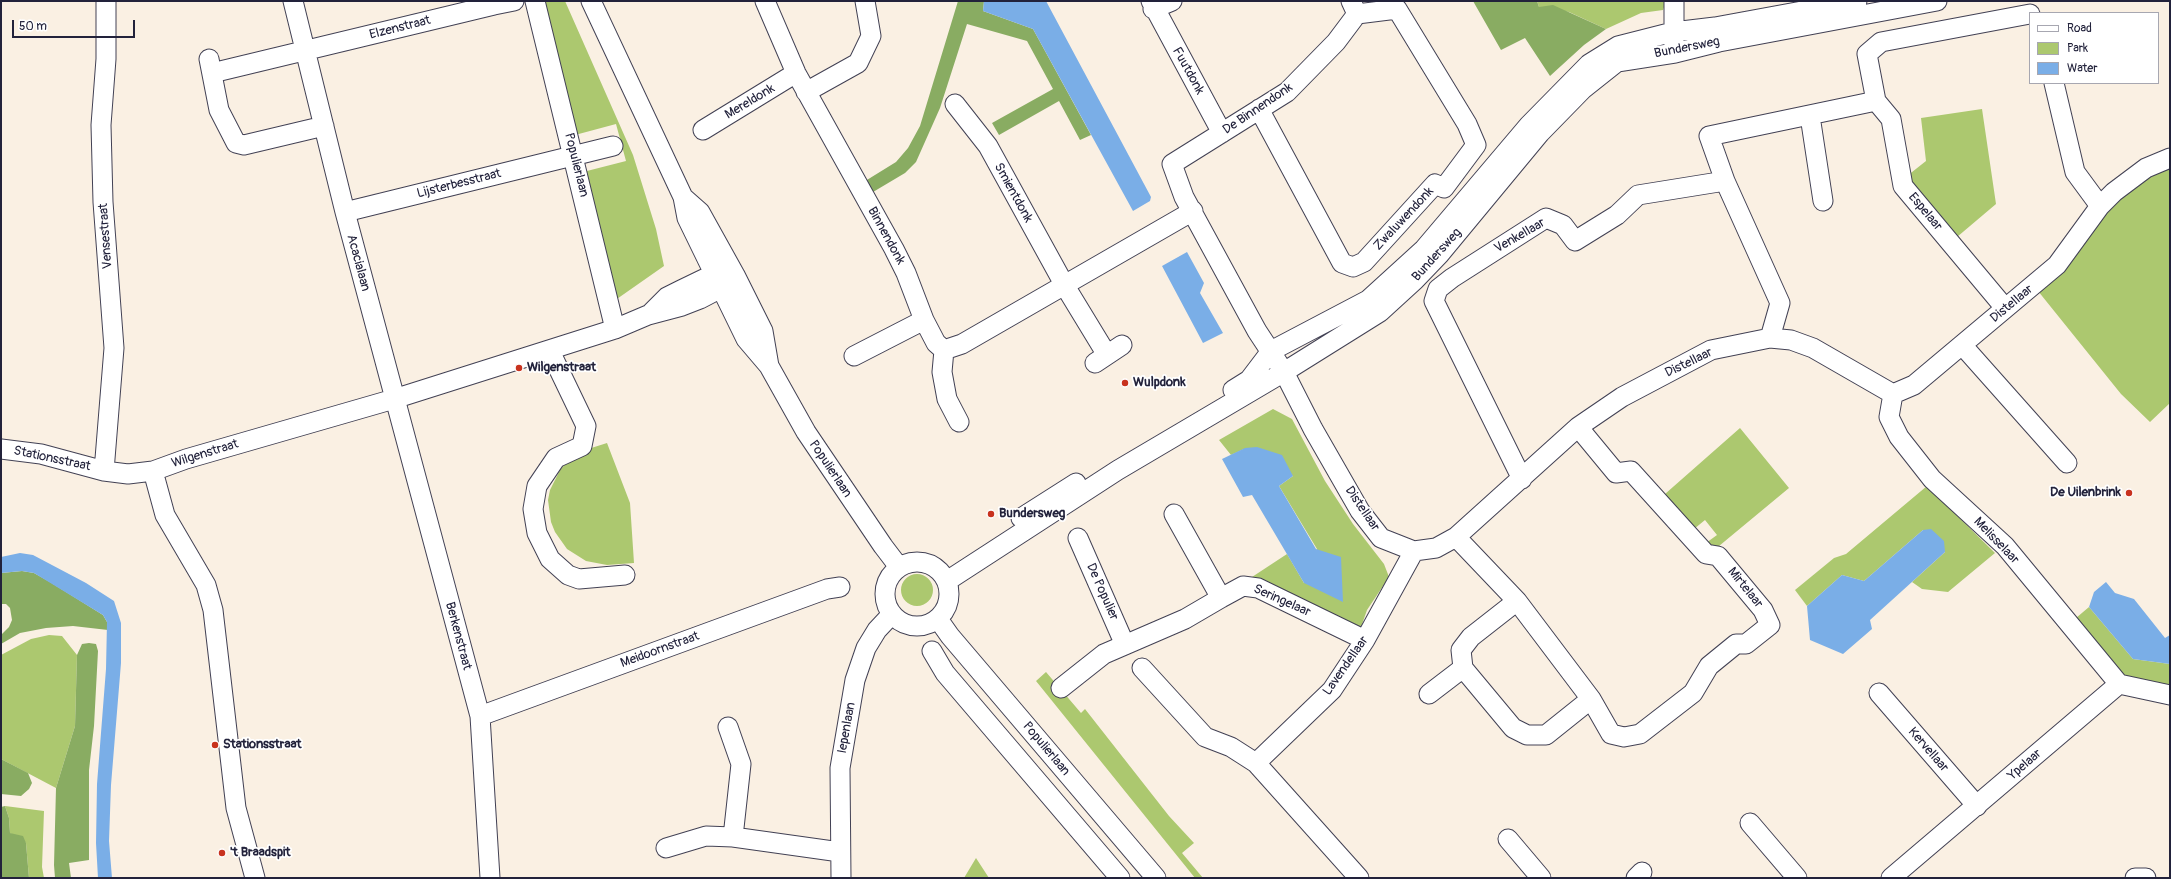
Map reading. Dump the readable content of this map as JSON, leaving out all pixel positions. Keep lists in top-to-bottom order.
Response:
{
  "streets": {
    "street": [
      "Elzenstraat",
      "Bundersweg",
      "Fuutdonk",
      "Mereldonk",
      "De Binnendonk",
      "Populierlaan",
      "Lijsterbesstraat",
      "Smientdonk",
      "Espelaar",
      "Zwaluwendonk",
      "Vensestraat",
      "Binnendonk",
      "Venkellaar",
      "Acacialaan",
      "Distellaar",
      "Wilgenstraat",
      "Stationsstraat",
      "Melisselaar",
      "Mirtelaar",
      "De Populier",
      "Seringelaar",
      "Berkenstraat",
      "Meidoornstraat",
      "Lavendellaar",
      "Iepenlaan",
      "Kervellaar",
      "Ypelaar"
    ]
  },
  "crossings": [
    ["Elzenstraat", "Acacialaan"],
    ["Bundersweg", "De Binnendonk"],
    ["Bundersweg", "Populierlaan"],
    ["Bundersweg", "Distellaar"],
    ["Bundersweg", "Iepenlaan"],
    ["Fuutdonk", "De Binnendonk"],
    ["Mereldonk", "Binnendonk"],
    ["De Binnendonk", "Zwaluwendonk"],
    ["De Binnendonk", "Distellaar"],
    ["Populierlaan", "Lijsterbesstraat"],
    ["Populierlaan", "Wilgenstraat"],
    ["Populierlaan", "Iepenlaan"],
    ["Lijsterbesstraat", "Acacialaan"],
    ["Espelaar", "Distellaar"],
    ["Vensestraat", "Wilgenstraat"],
    ["Vensestraat", "Stationsstraat"],
    ["Venkellaar", "Distellaar"],
    ["Acacialaan", "Wilgenstraat"],
    ["Acacialaan", "Berkenstraat"],
    ["Distellaar", "Melisselaar"],
    ["Distellaar", "Mirtelaar"],
    ["Distellaar", "Lavendellaar"],
    ["Wilgenstraat", "Stationsstraat"],
    ["Wilgenstraat", "Berkenstraat"],
    ["Melisselaar", "Ypelaar"],
    ["Seringelaar", "Lavendellaar"],
    ["Berkenstraat", "Meidoornstraat"],
    ["Kervellaar", "Ypelaar"]
  ],
  "places": [
    "Wilgenstraat",
    "Wulpdonk",
    "De Uilenbrink",
    "Bundersweg",
    "Stationsstraat",
    "'t Braadspit"
  ],
  "legend": ["Road", "Park", "Water"],
  "scale_bar": "50 m"
}
